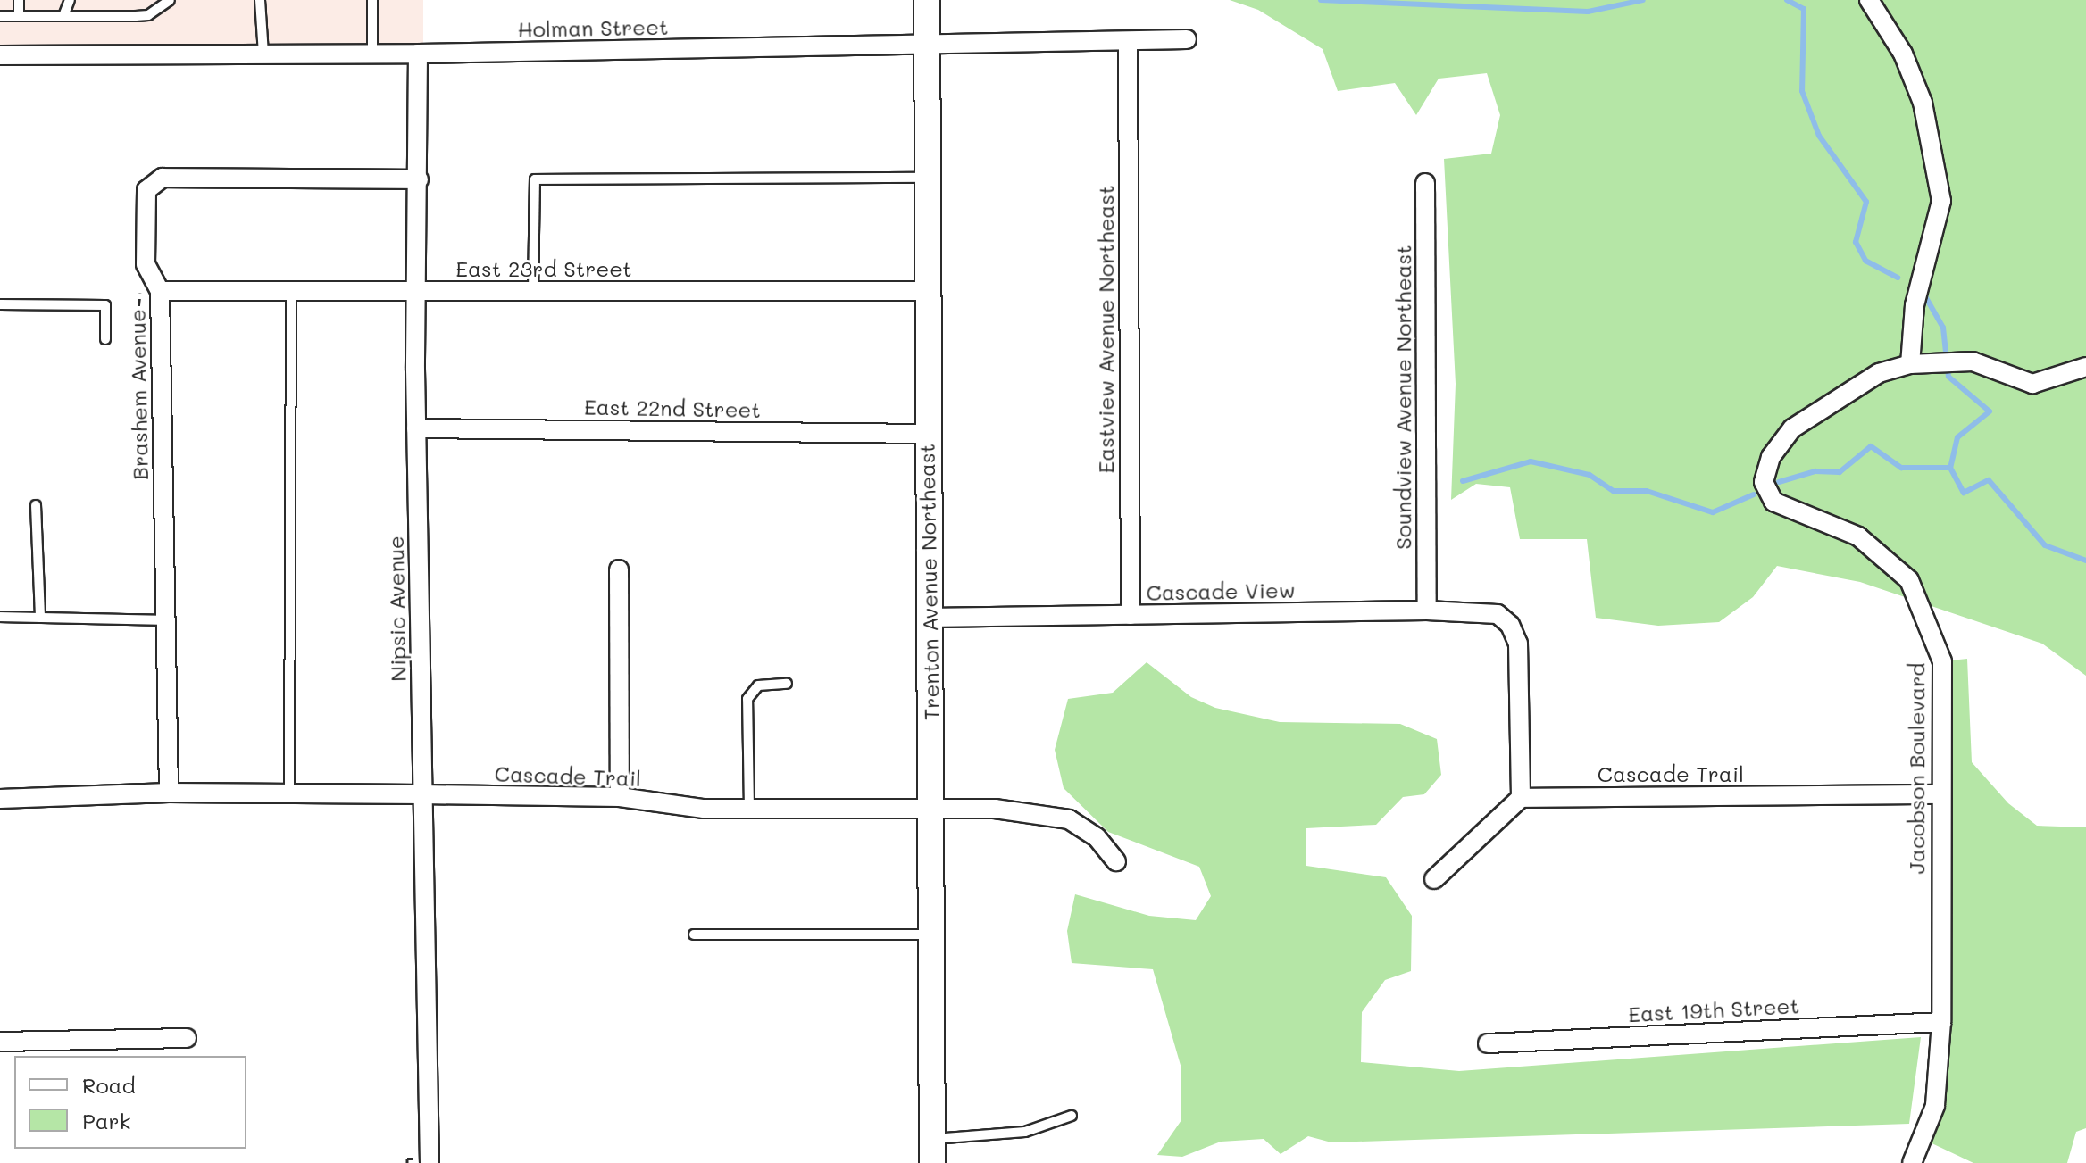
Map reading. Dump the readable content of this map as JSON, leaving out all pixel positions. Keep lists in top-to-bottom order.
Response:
{
  "streets": {
    "main road": ["Trenton Avenue Northeast"],
    "street": [
      "Holman Street",
      "East 23rd Street",
      "Eastview Avenue Northeast",
      "Brashem Avenue",
      "Soundview Avenue Northeast",
      "East 22nd Street",
      "Cascade View",
      "Nipsic Avenue",
      "Jacobson Boulevard",
      "Cascade Trail",
      "East 19th Street"
    ]
  },
  "crossings": [
    ["Holman Street", "Eastview Avenue Northeast"],
    ["Holman Street", "Trenton Avenue Northeast"],
    ["Holman Street", "Nipsic Avenue"],
    ["East 23rd Street", "Brashem Avenue"],
    ["East 23rd Street", "Trenton Avenue Northeast"],
    ["East 23rd Street", "Nipsic Avenue"],
    ["Eastview Avenue Northeast", "Cascade View"],
    ["Brashem Avenue", "Nipsic Avenue"],
    ["Brashem Avenue", "Cascade Trail"],
    ["Soundview Avenue Northeast", "Cascade View"],
    ["East 22nd Street", "Trenton Avenue Northeast"],
    ["East 22nd Street", "Nipsic Avenue"],
    ["Trenton Avenue Northeast", "Cascade View"],
    ["Trenton Avenue Northeast", "Cascade Trail"],
    ["Cascade View", "Cascade Trail"],
    ["Nipsic Avenue", "Cascade Trail"],
    ["Jacobson Boulevard", "Cascade Trail"],
    ["Jacobson Boulevard", "East 19th Street"]
  ],
  "legend": ["Road", "Park"]
}
